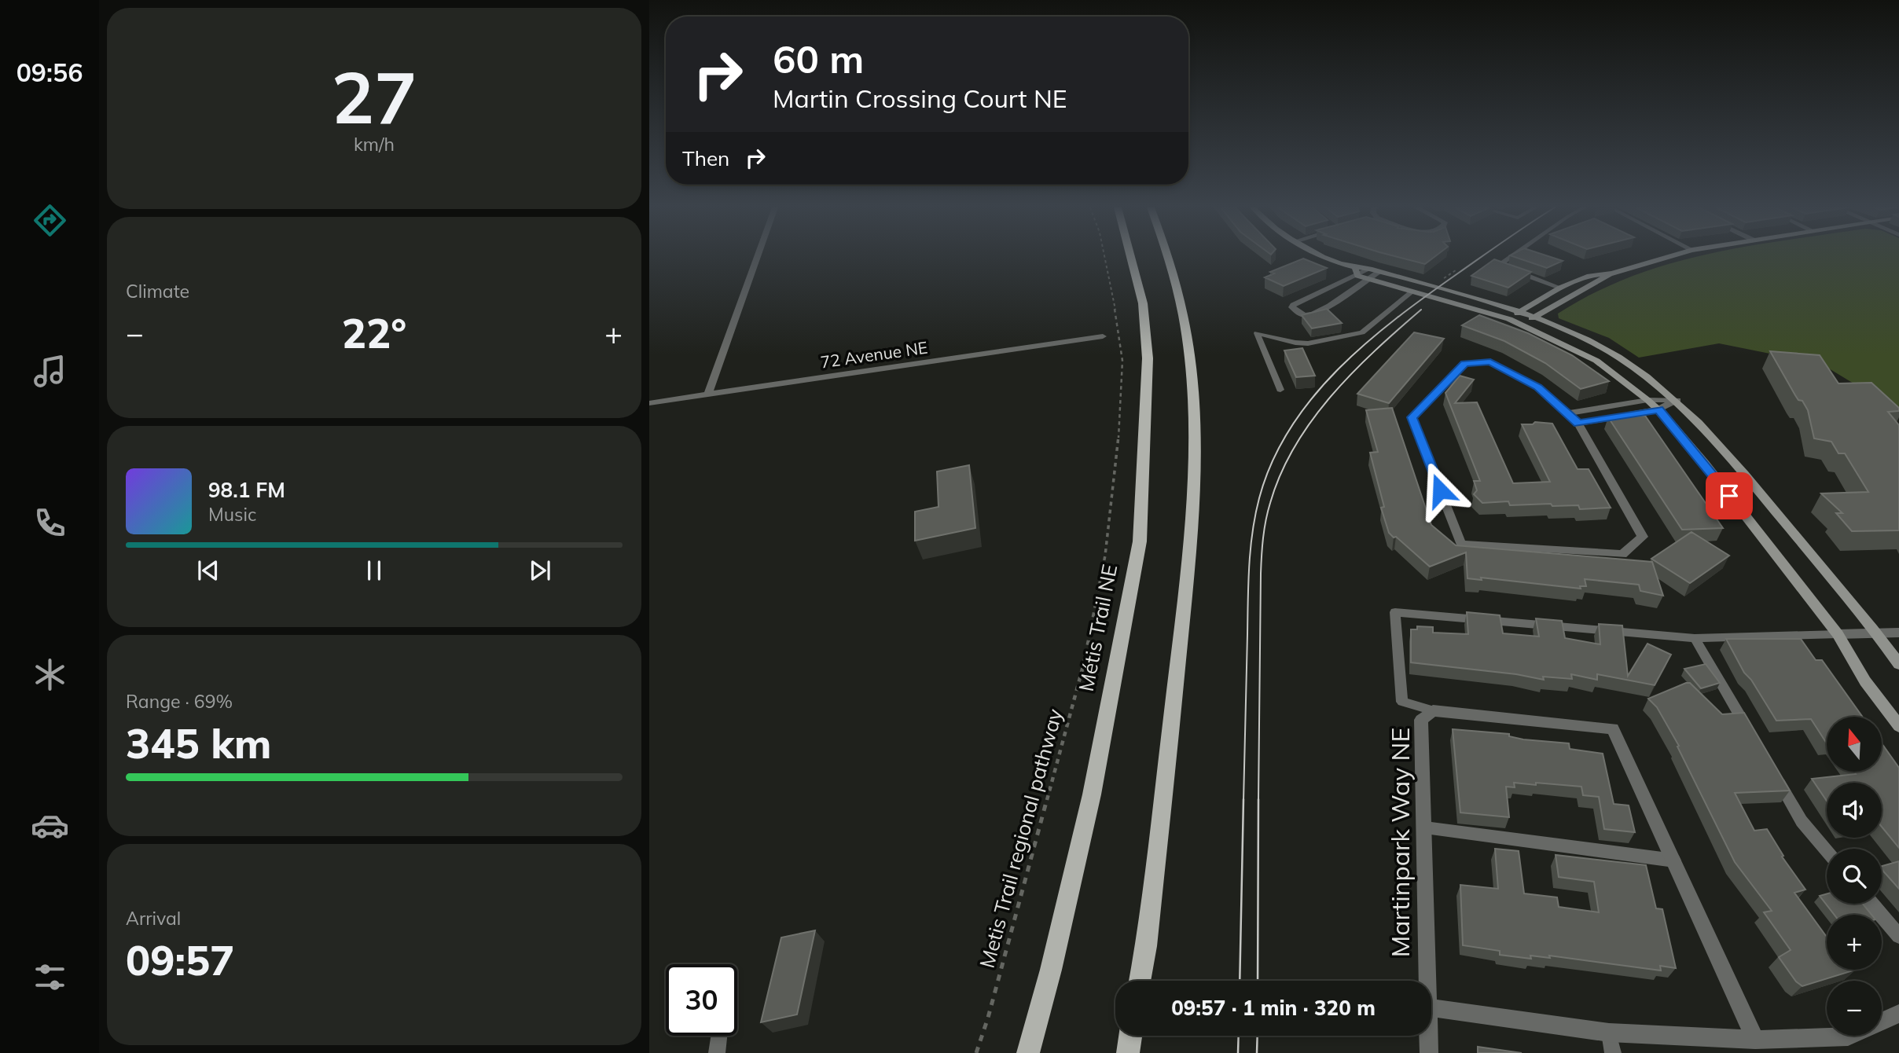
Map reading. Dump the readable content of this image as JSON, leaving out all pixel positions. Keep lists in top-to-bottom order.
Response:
{
  "streets": {
    "main road": ["Métis Trail NE"],
    "street": ["72 Avenue NE", "Martinpark Way NE"],
    "path": ["Metis Trail regional pathway"]
  },
  "north": "top",
  "page": {
    "tabs": "09:56",
    "tile": [
      ["27", "km/h"],
      "Climate",
      ["Range · 69%", "345 km"],
      ["Arrival", "09:57"]
    ],
    "turn": ["60 m", "Martin Crossing Court NE"],
    "then": "Then",
    "heat": ["−", "22°", "+"],
    "song": ["98.1 FM", "Music"],
    "map_buttons": ["+", "−"],
    "limit": "30",
    "trip": "09:57 · 1 min · 320 m"
  }
}
